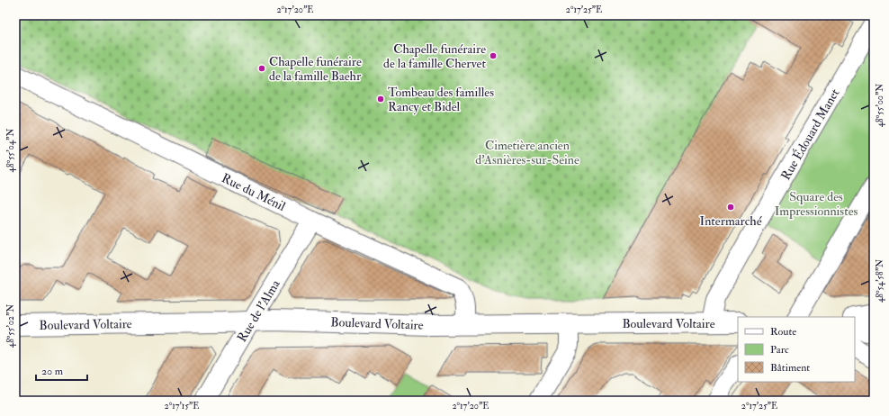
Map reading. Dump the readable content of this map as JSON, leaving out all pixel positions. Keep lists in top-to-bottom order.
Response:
{
  "streets": {
    "main road": ["Boulevard Voltaire"],
    "street": ["Rue Édouard Manet", "Rue du Ménil", "Rue de l'Alma"]
  },
  "crossings": [
    ["Rue Édouard Manet", "Boulevard Voltaire"],
    ["Rue du Ménil", "Rue de l'Alma"],
    ["Rue du Ménil", "Boulevard Voltaire"],
    ["Rue de l'Alma", "Boulevard Voltaire"]
  ],
  "parks": ["Cimetière ancien d'Asnières-sur-Seine", "Square des Impressionnistes"],
  "places": [
    "Chapelle funéraire de la famille Chervet",
    "Chapelle funéraire de la famille Baehr",
    "Tombeau des familles Rancy et Bidel",
    "Intermarché"
  ],
  "legend": ["Route", "Parc", "Bâtiment"],
  "scale_bar": "20 m",
  "coordinates": [
    "2°17'20\"E",
    "2°17'25\"E",
    "48°55'00\"N",
    "48°55'04\"N",
    "48°54'58\"N",
    "48°55'02\"N",
    "2°17'15\"E"
  ]
}
